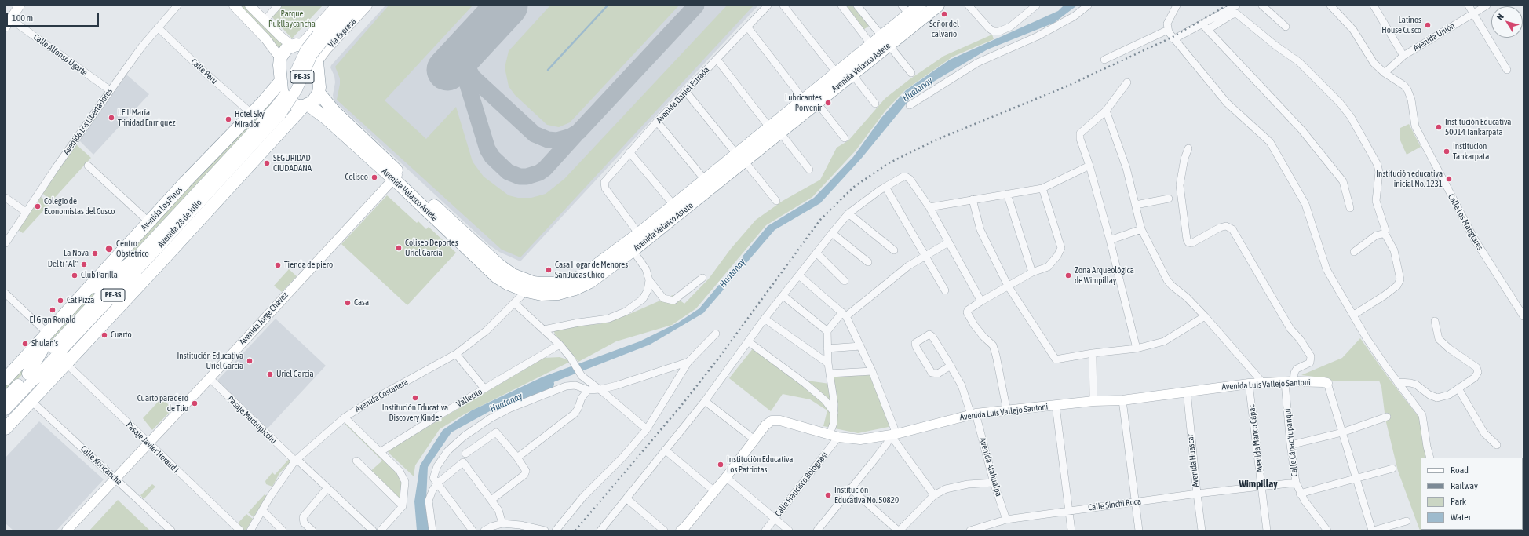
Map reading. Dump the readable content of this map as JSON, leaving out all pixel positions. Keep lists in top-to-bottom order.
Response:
{
  "streets": {
    "highway": ["Avenida Velasco Astete", "Avenida Los Pinos", "Avenida 28 de Julio"],
    "main road": ["Vía Expresa", "PE-3S"],
    "street": [
      "Avenida Unión",
      "Calle Alfonso Ugarte",
      "Calle Peru",
      "Avenida Daniel Estrada",
      "Avenida Los Libertadores",
      "Calle Los Manglares",
      "Avenida Jorge Chavez",
      "Avenida Luis Vallejo Santoni",
      "Avenida Costanera",
      "Vallecito",
      "Pasaje Machupicchu",
      "Avenida Manco Cápac",
      "Calle Cápac Yupanqui",
      "Pasaje Javier Heraud I",
      "Avenida Huascar",
      "Calle Koricancha",
      "Avenida Atahualpa",
      "Calle Francisco Bolognesi",
      "Calle Sinchi Roca"
    ]
  },
  "crossings": [
    ["Vía Expresa", "Avenida Velasco Astete"],
    ["Vía Expresa", "Avenida Los Pinos"],
    ["Vía Expresa", "Avenida 28 de Julio"],
    ["Avenida Unión", "Calle Los Manglares"],
    ["Calle Alfonso Ugarte", "Avenida Los Libertadores"],
    ["Avenida Velasco Astete", "Avenida Daniel Estrada"],
    ["Avenida Velasco Astete", "Avenida Los Pinos"],
    ["Avenida Velasco Astete", "Avenida 28 de Julio"],
    ["Avenida Velasco Astete", "Avenida Jorge Chavez"],
    ["Avenida Velasco Astete", "Avenida Costanera"],
    ["Calle Peru", "Avenida Los Libertadores"],
    ["Calle Peru", "Avenida Los Pinos"],
    ["Avenida Los Pinos", "Avenida 28 de Julio"],
    ["Avenida 28 de Julio", "Pasaje Javier Heraud I"],
    ["Avenida 28 de Julio", "Calle Koricancha"],
    ["Avenida Jorge Chavez", "Pasaje Machupicchu"],
    ["Avenida Jorge Chavez", "Pasaje Javier Heraud I"],
    ["Avenida Jorge Chavez", "Calle Koricancha"],
    ["Avenida Luis Vallejo Santoni", "Avenida Manco Cápac"],
    ["Avenida Luis Vallejo Santoni", "Calle Cápac Yupanqui"],
    ["Avenida Luis Vallejo Santoni", "Avenida Huascar"],
    ["Avenida Luis Vallejo Santoni", "Avenida Atahualpa"],
    ["Avenida Luis Vallejo Santoni", "Calle Francisco Bolognesi"],
    ["Avenida Costanera", "Pasaje Machupicchu"],
    ["Avenida Manco Cápac", "Calle Sinchi Roca"],
    ["Calle Cápac Yupanqui", "Calle Sinchi Roca"],
    ["Avenida Huascar", "Calle Sinchi Roca"],
    ["Avenida Atahualpa", "Calle Sinchi Roca"]
  ],
  "districts": ["Wimpillay"],
  "water": ["Huatanay"],
  "parks": ["Parque Pukllaycancha"],
  "places": [
    "Señor del calvario",
    "Latinos House Cusco",
    "Lubricantes Porvenir",
    "I.E.I. María Trinidad Enrriquez",
    "Hotel Sky Mirador",
    "Institución Educativa 50014 Tankarpata",
    "Institucion Tankarpata",
    "SEGURIDAD CIUDADANA",
    "Coliseo",
    "Institución educativa inicial No. 1231",
    "Colegio de Economistas del Cusco",
    "Coliseo Deportes Uriel García",
    "Centro Obstetrico",
    "La Nova",
    "Del ti \"Al\"",
    "Tienda de piero",
    "Casa Hogar de Menores San Judas Chico",
    "Club Parilla",
    "Zona Arqueológica de Wimpillay",
    "Cat Pizza",
    "Casa",
    "El Gran Ronald",
    "Cuarto",
    "Shulan's",
    "Institución Educativa Uriel Garcia",
    "Uriel Garcia",
    "Institución Educativa Discovery Kinder",
    "Cuarto paradero de Ttio",
    "Institución Educativa Los Patriotas",
    "Institución Educativa No. 50820"
  ],
  "legend": [
    "Road",
    "Railway",
    "Park",
    "Water"
  ],
  "scale_bar": "100 m",
  "north": "top left"
}
